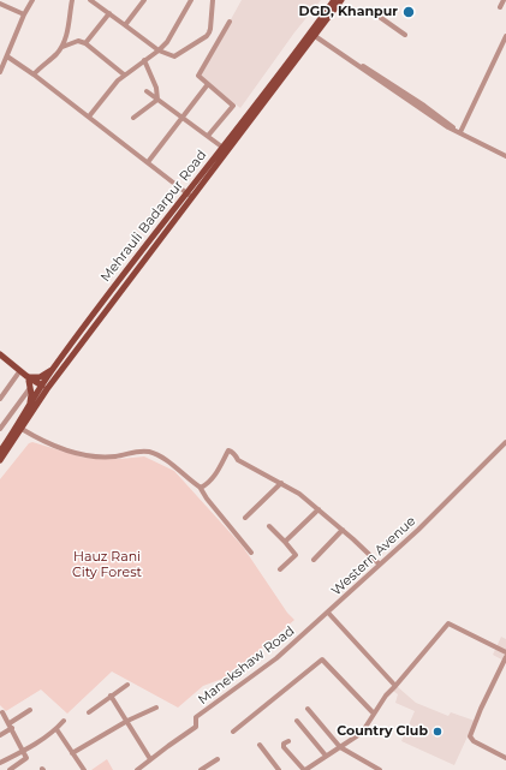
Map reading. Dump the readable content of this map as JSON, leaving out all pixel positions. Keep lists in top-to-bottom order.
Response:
{
  "streets": {
    "main road": ["Mehrauli Badarpur Road"],
    "street": ["Western Avenue", "Manekshaw Road"]
  },
  "crossings": [
    ["Western Avenue", "Manekshaw Road"]
  ],
  "parks": ["Hauz Rani City Forest"],
  "places": ["DGD, Khanpur", "Country Club"]
}
